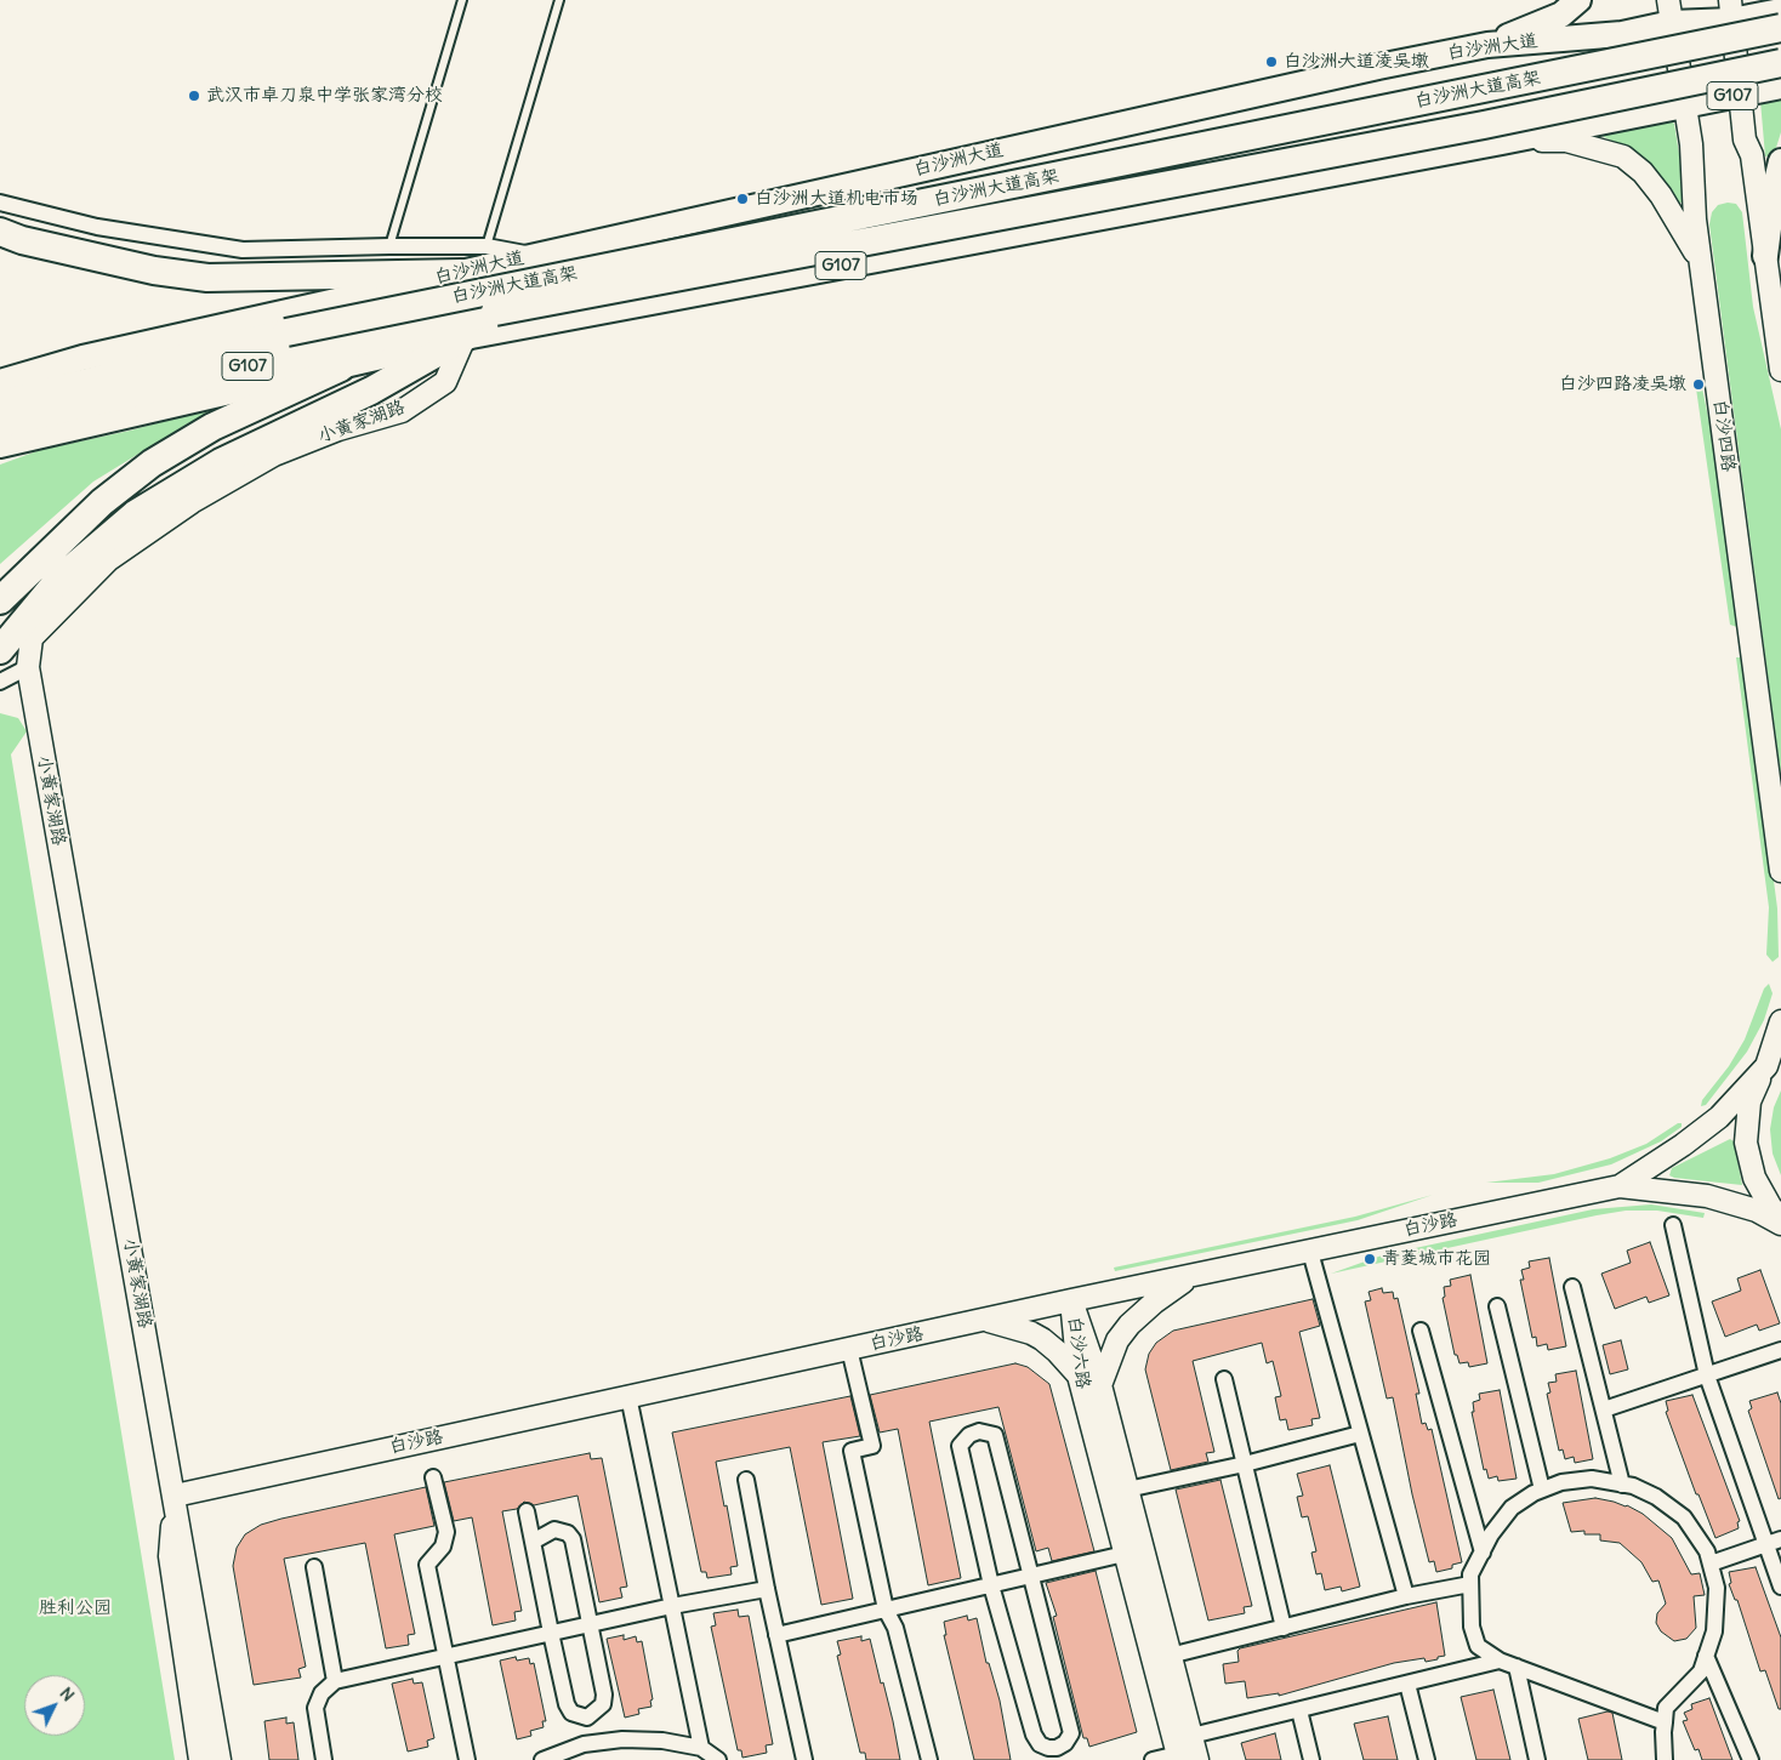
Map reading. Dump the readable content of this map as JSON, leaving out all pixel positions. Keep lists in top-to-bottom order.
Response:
{
  "streets": {
    "highway": ["白沙洲大道高架", "G107"],
    "main road": ["白沙洲大道"],
    "street": [
      "小黄家湖路",
      "白沙四路",
      "白沙路",
      "白沙六路"
    ]
  },
  "crossings": [
    ["白沙洲大道", "白沙四路"],
    ["G107", "小黄家湖路"],
    ["G107", "白沙四路"],
    ["小黄家湖路", "白沙路"],
    ["白沙路", "白沙六路"]
  ],
  "parks": ["胜利公园"],
  "places": [
    "白沙洲大道凌吴墩",
    "武汉市卓刀泉中学张家湾分校",
    "白沙洲大道机电市场",
    "白沙四路凌吴墩",
    "青菱城市花园"
  ],
  "north": "top right"
}
